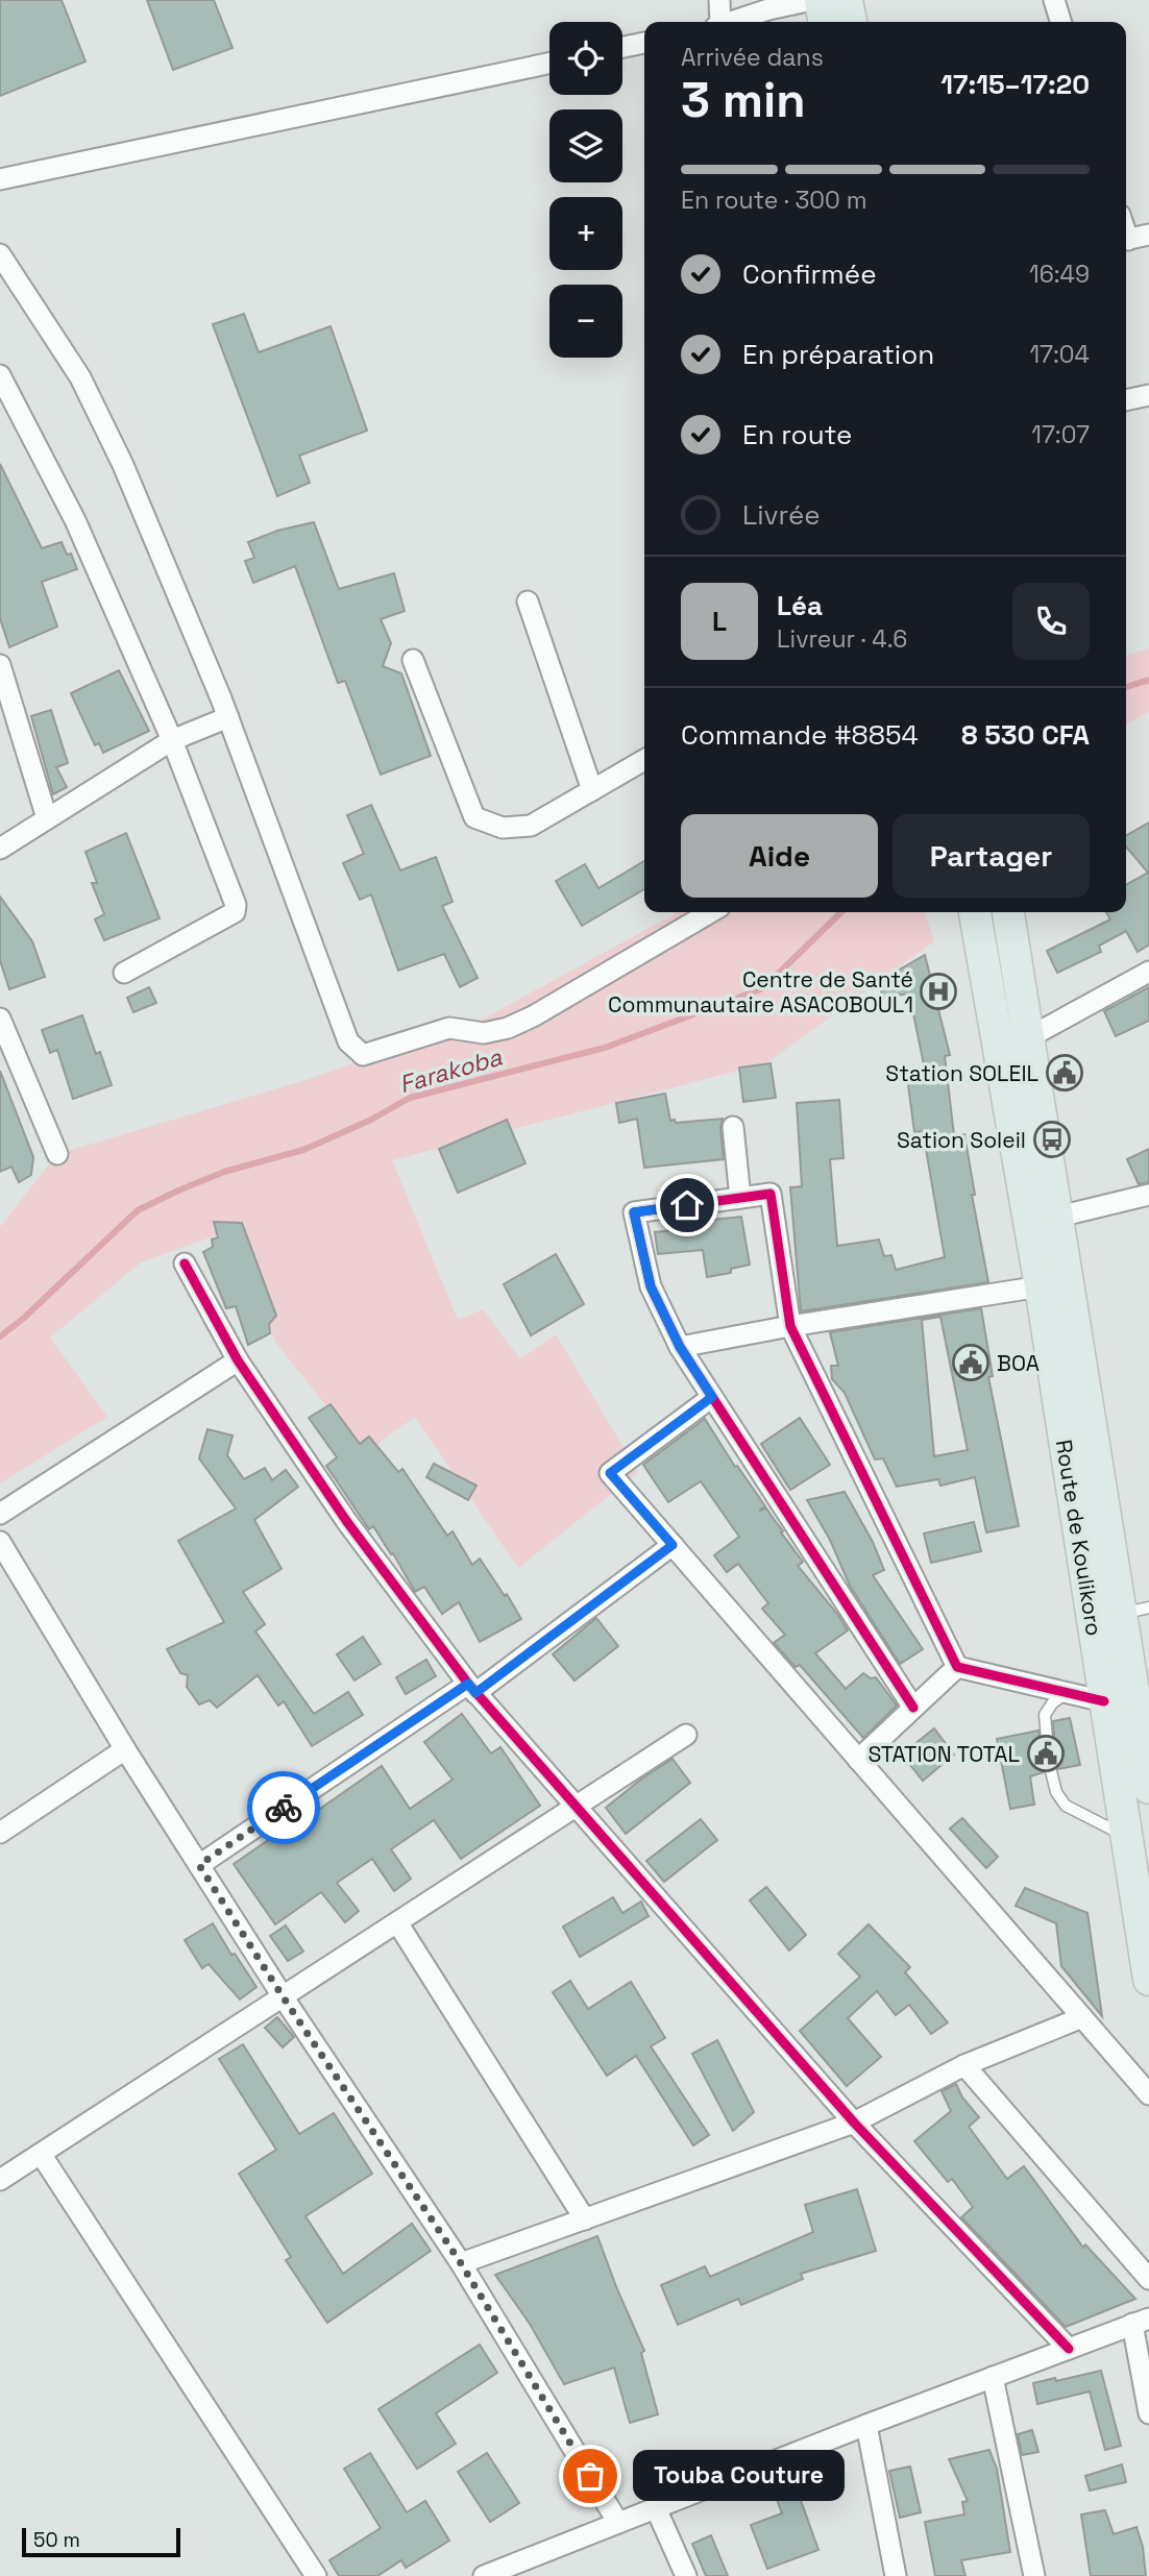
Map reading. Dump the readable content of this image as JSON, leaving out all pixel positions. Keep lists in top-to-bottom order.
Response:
{
  "streets": {
    "main road": ["Route de Koulikoro"]
  },
  "water": ["Farakoba"],
  "places": {
    "hospital": ["Centre de Santé Communautaire ASACOBOUL1"],
    "public building": ["Station SOLEIL", "BOA", "STATION TOTAL"],
    "bus stop": ["Sation Soleil"],
    "other": ["Touba Couture"]
  },
  "scale_bar": "50 m",
  "page": {
    "map_buttons": ["+", "−"],
    "heading": ["3 min", "Arrivée dans", "17:15–17:20"],
    "panel": [
      "Léa",
      "Livreur · 4.6",
      "Commande #8854",
      "8 530 CFA"
    ],
    "bar": "En route · 300 m",
    "list": [
      ["Confirmée", "16:49"],
      ["En préparation", "17:04"],
      ["En route", "17:07"],
      "Livrée"
    ],
    "round": "L",
    "buttons": ["Aide", "Partager"],
    "bubble": "Touba Couture",
    "scale": "50 m"
  }
}
